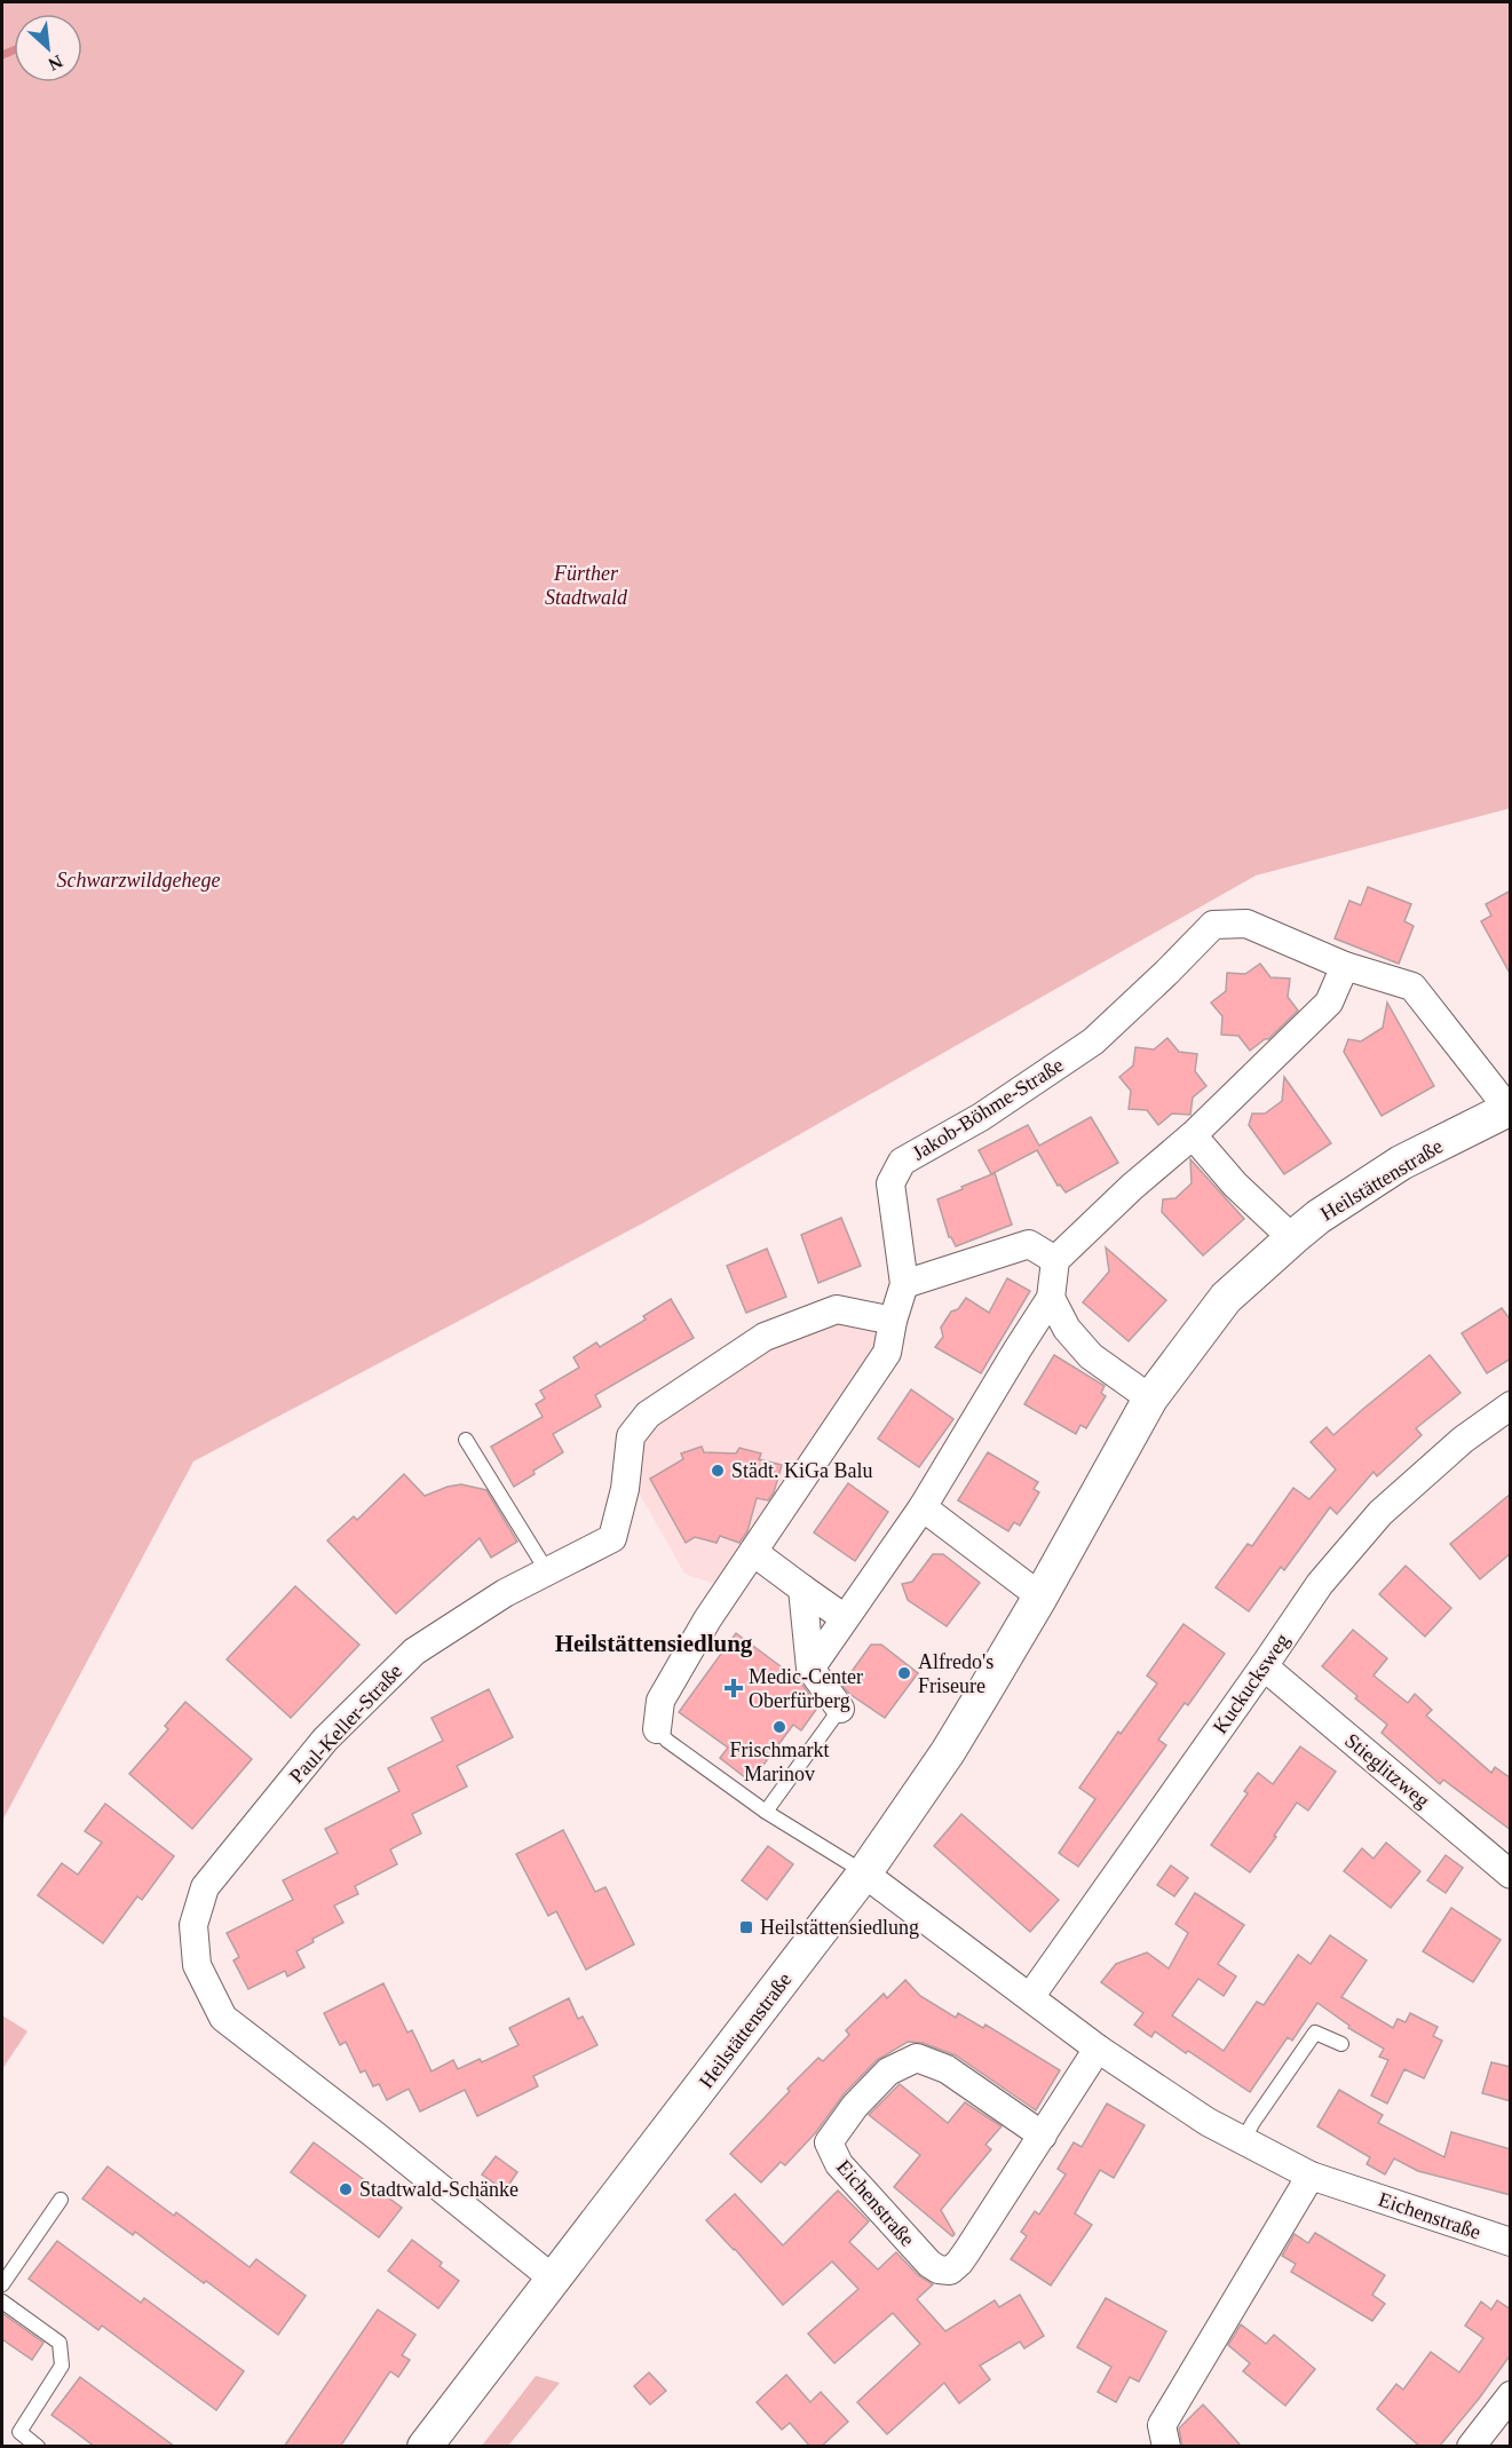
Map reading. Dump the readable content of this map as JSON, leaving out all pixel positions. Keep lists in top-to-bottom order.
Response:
{
  "streets": {
    "street": [
      "Jakob-Böhme-Straße",
      "Heilstättenstraße",
      "Kuckucksweg",
      "Paul-Keller-Straße",
      "Stieglitzweg",
      "Eichenstraße"
    ]
  },
  "crossings": [
    ["Jakob-Böhme-Straße", "Heilstättenstraße"],
    ["Jakob-Böhme-Straße", "Paul-Keller-Straße"],
    ["Heilstättenstraße", "Paul-Keller-Straße"],
    ["Heilstättenstraße", "Eichenstraße"],
    ["Kuckucksweg", "Stieglitzweg"],
    ["Kuckucksweg", "Eichenstraße"]
  ],
  "districts": ["Heilstättensiedlung"],
  "parks": ["Fürther Stadtwald", "Schwarzwildgehege"],
  "places": {
    "other": [
      "Städt. KiGa Balu",
      "Alfredo's Friseure",
      "Frischmarkt Marinov",
      "Stadtwald-Schänke"
    ],
    "health": ["Medic-Center Oberfürberg"],
    "transit": ["Heilstättensiedlung"]
  },
  "north": "bottom right"
}
